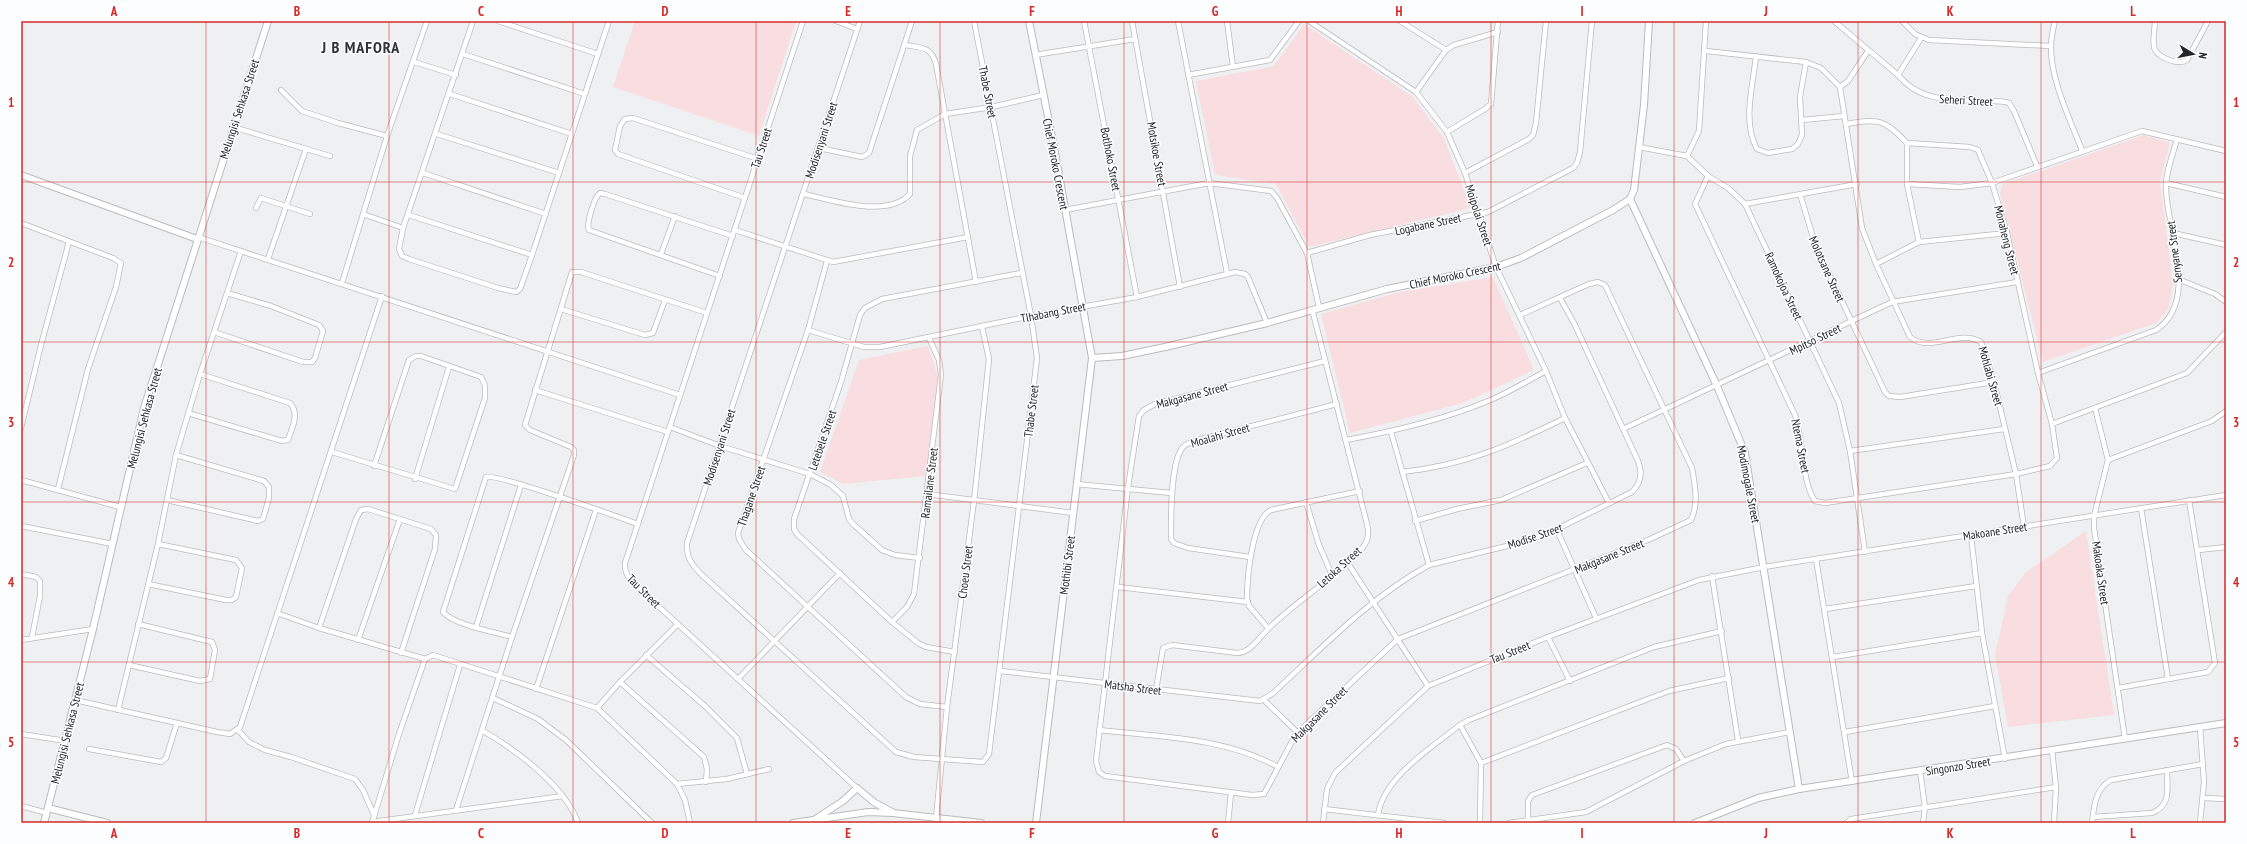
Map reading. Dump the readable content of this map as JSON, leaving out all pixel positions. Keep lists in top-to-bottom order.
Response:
{
  "streets": {
    "street": [
      "Thabe Street",
      "Seheri Street",
      "Melungisi Sehkasa Street",
      "Modisenyani Street",
      "Tau Street",
      "Motsikoe Street",
      "Botlhoko Street",
      "Chief Moroko Crescent",
      "Moipolai Street",
      "Logabane Street",
      "Monaheng Street",
      "Senyane Street",
      "Molotsane Street",
      "Ramokojoa Street",
      "Tlhabang Street",
      "Mpitso Street",
      "Mohlabi Street",
      "Makgasane Street",
      "Moalahi Street",
      "Letebele Street",
      "Ntema Street",
      "Ramailane Street",
      "Modimogale Street",
      "Thagane Street",
      "Makoane Street",
      "Modise Street",
      "Mothibi Street",
      "Letoka Street",
      "Choeu Street",
      "Makoaka Street",
      "Matsha Street",
      "Singonzo Street"
    ]
  },
  "crossings": [
    ["Thabe Street", "Modisenyani Street"],
    ["Thabe Street", "Tlhabang Street"],
    ["Thabe Street", "Letebele Street"],
    ["Thabe Street", "Choeu Street"],
    ["Thabe Street", "Matsha Street"],
    ["Modisenyani Street", "Choeu Street"],
    ["Tau Street", "Modimogale Street"],
    ["Tau Street", "Makoane Street"],
    ["Motsikoe Street", "Tlhabang Street"],
    ["Botlhoko Street", "Tlhabang Street"],
    ["Chief Moroko Crescent", "Moipolai Street"],
    ["Chief Moroko Crescent", "Tlhabang Street"],
    ["Chief Moroko Crescent", "Modimogale Street"],
    ["Chief Moroko Crescent", "Mothibi Street"],
    ["Chief Moroko Crescent", "Letoka Street"],
    ["Moipolai Street", "Logabane Street"],
    ["Moipolai Street", "Makgasane Street"],
    ["Moipolai Street", "Modise Street"],
    ["Monaheng Street", "Senyane Street"],
    ["Monaheng Street", "Mpitso Street"],
    ["Monaheng Street", "Ntema Street"],
    ["Molotsane Street", "Mpitso Street"],
    ["Molotsane Street", "Mohlabi Street"],
    ["Ramokojoa Street", "Mpitso Street"],
    ["Ramokojoa Street", "Ntema Street"],
    ["Ramokojoa Street", "Makoane Street"],
    ["Tlhabang Street", "Letebele Street"],
    ["Tlhabang Street", "Ramailane Street"],
    ["Tlhabang Street", "Thagane Street"],
    ["Tlhabang Street", "Mothibi Street"],
    ["Tlhabang Street", "Choeu Street"],
    ["Mpitso Street", "Mohlabi Street"],
    ["Mpitso Street", "Makgasane Street"],
    ["Mpitso Street", "Ntema Street"],
    ["Mpitso Street", "Modimogale Street"],
    ["Mpitso Street", "Modise Street"],
    ["Mohlabi Street", "Ntema Street"],
    ["Mohlabi Street", "Makoane Street"],
    ["Makgasane Street", "Modise Street"],
    ["Makgasane Street", "Letoka Street"],
    ["Makgasane Street", "Matsha Street"],
    ["Moalahi Street", "Letoka Street"],
    ["Letebele Street", "Ramailane Street"],
    ["Letebele Street", "Choeu Street"],
    ["Modimogale Street", "Makoane Street"],
    ["Modimogale Street", "Singonzo Street"],
    ["Thagane Street", "Choeu Street"],
    ["Makoane Street", "Makoaka Street"],
    ["Modise Street", "Matsha Street"],
    ["Mothibi Street", "Matsha Street"],
    ["Letoka Street", "Matsha Street"],
    ["Makoaka Street", "Singonzo Street"]
  ],
  "districts": ["J B MAFORA"],
  "north": "right",
  "grid": {
    "columns": [
      "A",
      "B",
      "C",
      "D",
      "E",
      "F",
      "G",
      "H",
      "I",
      "J",
      "K",
      "L"
    ],
    "rows": [
      "1",
      "2",
      "3",
      "4",
      "5"
    ]
  }
}
